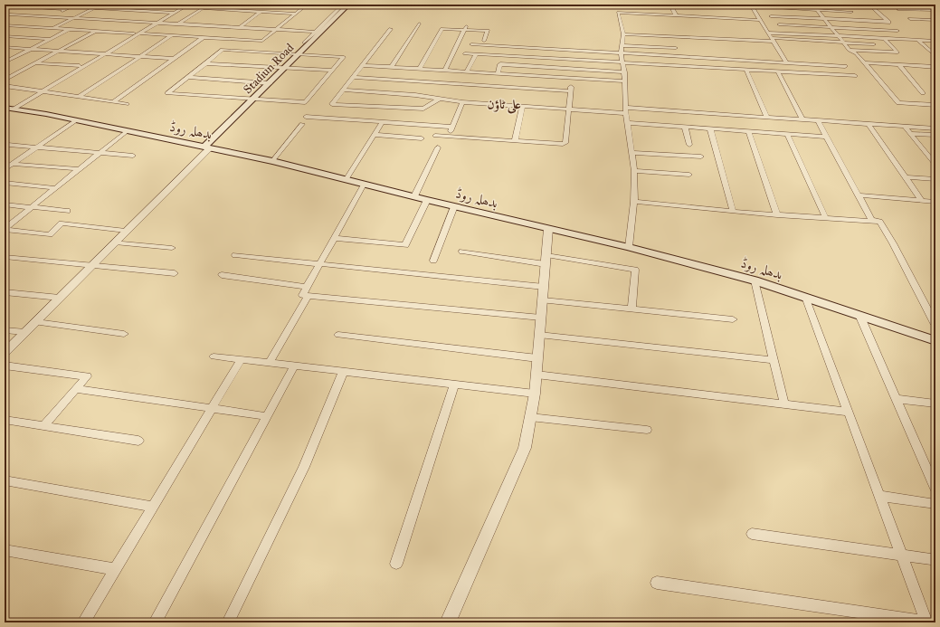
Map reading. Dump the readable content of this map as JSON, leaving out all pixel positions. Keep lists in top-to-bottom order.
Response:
{
  "streets": {
    "main road": ["Stadiun Road", "بدھلہ روڈ"]
  },
  "crossings": [
    ["Stadiun Road", "بدھلہ روڈ"]
  ],
  "districts": ["علی ٹاؤن"]
}
